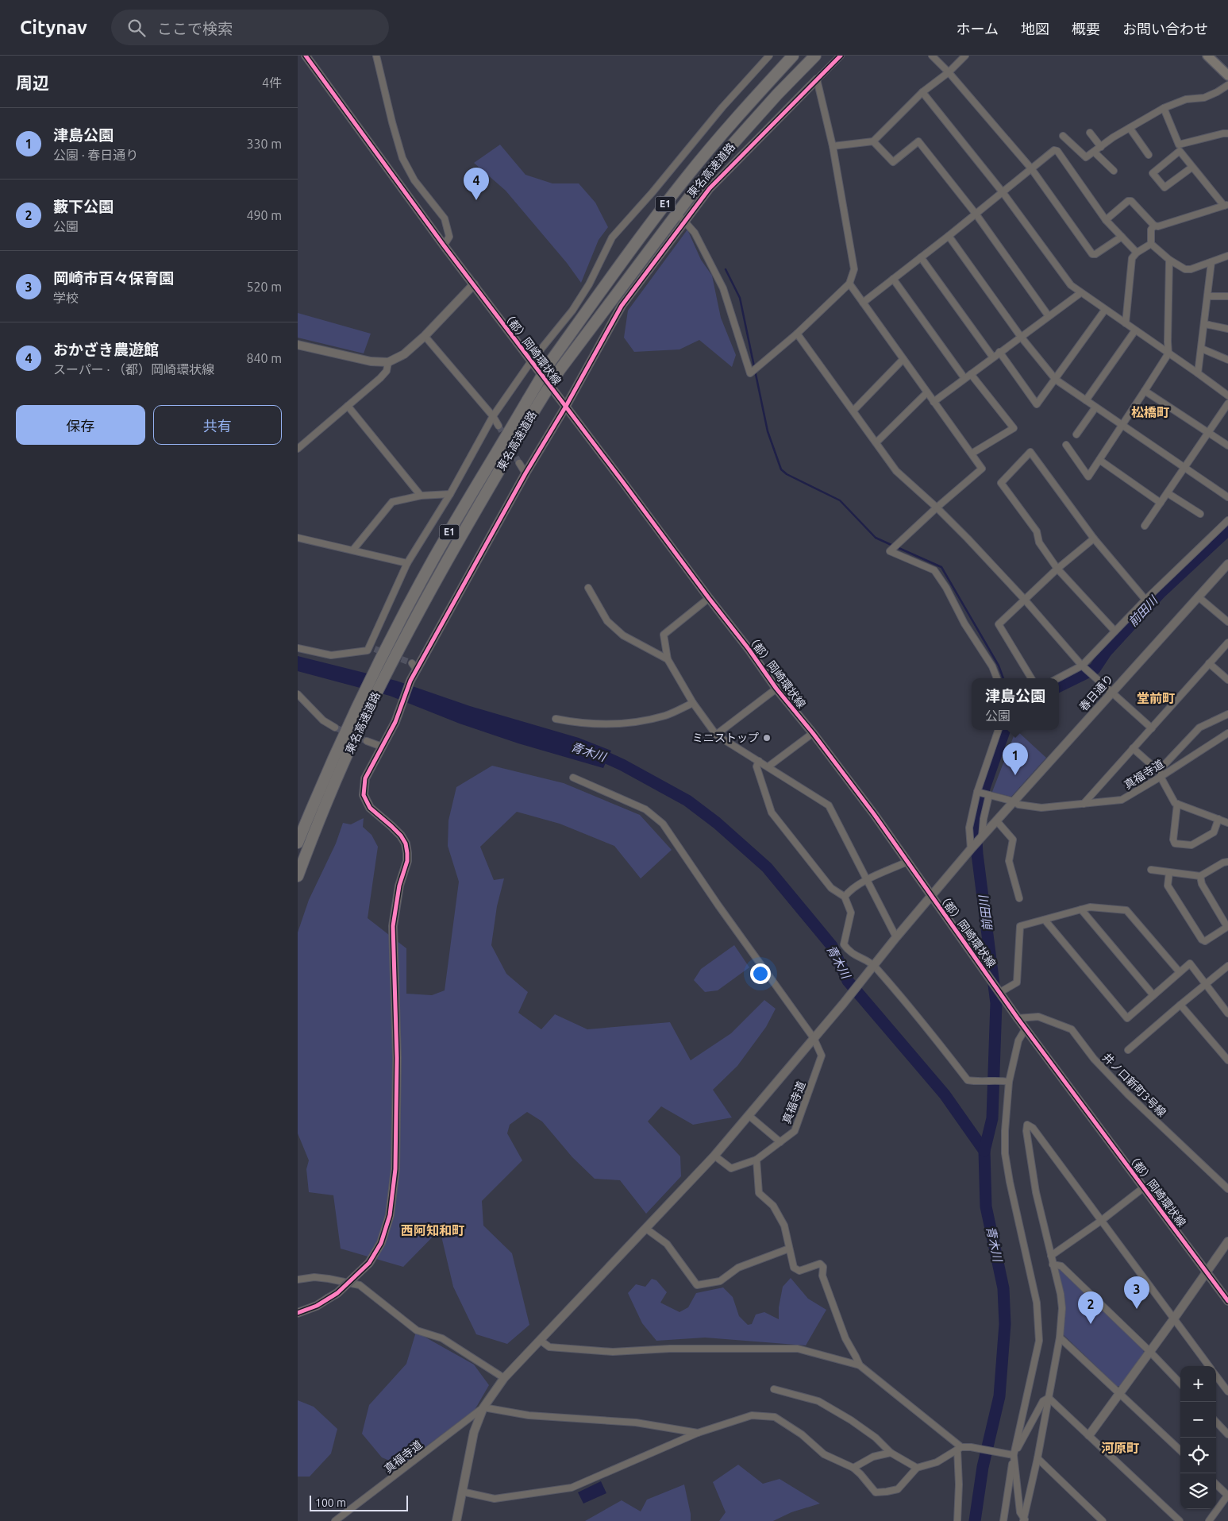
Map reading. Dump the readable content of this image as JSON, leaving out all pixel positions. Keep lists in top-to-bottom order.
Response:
{
  "streets": {
    "highway": ["東名高速道路", "E1"],
    "street": [
      "（都）岡崎環状線",
      "春日通り",
      "真福寺道",
      "井ノ口新町3号線"
    ]
  },
  "crossings": [
    ["（都）岡崎環状線", "井ノ口新町3号線"],
    ["春日通り", "真福寺道"]
  ],
  "districts": [
    "松橋町",
    "堂前町",
    "西阿知和町",
    "河原町"
  ],
  "water": ["前田川", "青木川"],
  "places": ["ミニストップ"],
  "scale_bar": "100 m",
  "page": {
    "header": "Citynav",
    "search": "ここで検索",
    "nav": [
      "ホーム",
      "地図",
      "概要",
      "お問い合わせ"
    ],
    "heading": ["周辺", "4件"],
    "list": [
      {
        "mark": "1",
        "name": "津島公園",
        "note": "公園 · 春日通り",
        "value": "330 m"
      },
      {
        "mark": "2",
        "name": "藪下公園",
        "note": "公園",
        "value": "490 m"
      },
      {
        "mark": "3",
        "name": "岡崎市百々保育園",
        "note": "学校",
        "value": "520 m"
      },
      {
        "mark": "4",
        "name": "おかざき農遊館",
        "note": "スーパー · （都）岡崎環状線",
        "value": "840 m"
      }
    ],
    "pins": [
      "4",
      "1",
      "3",
      "2"
    ],
    "buttons": ["保存", "共有"],
    "popup": ["津島公園", "公園"],
    "map_buttons": ["+", "−"],
    "scale": "100 m"
  }
}
